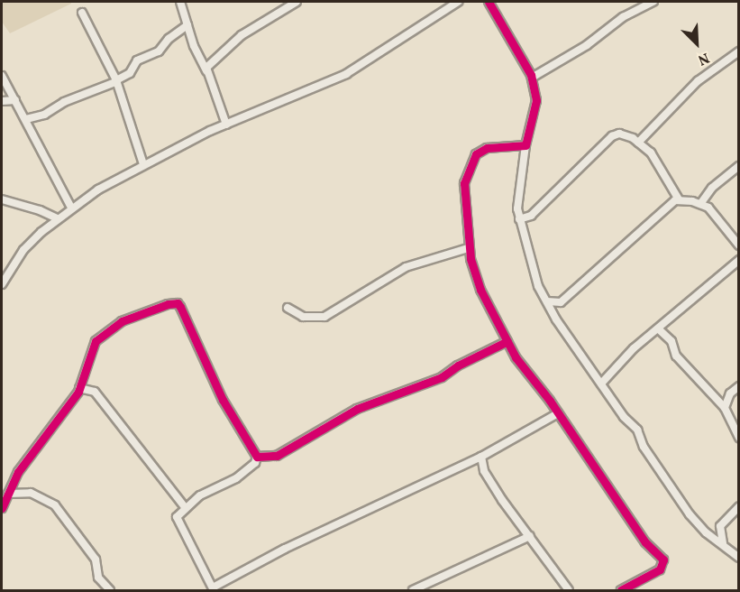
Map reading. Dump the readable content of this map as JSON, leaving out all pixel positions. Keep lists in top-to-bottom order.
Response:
{
  "north": "bottom right"
}
